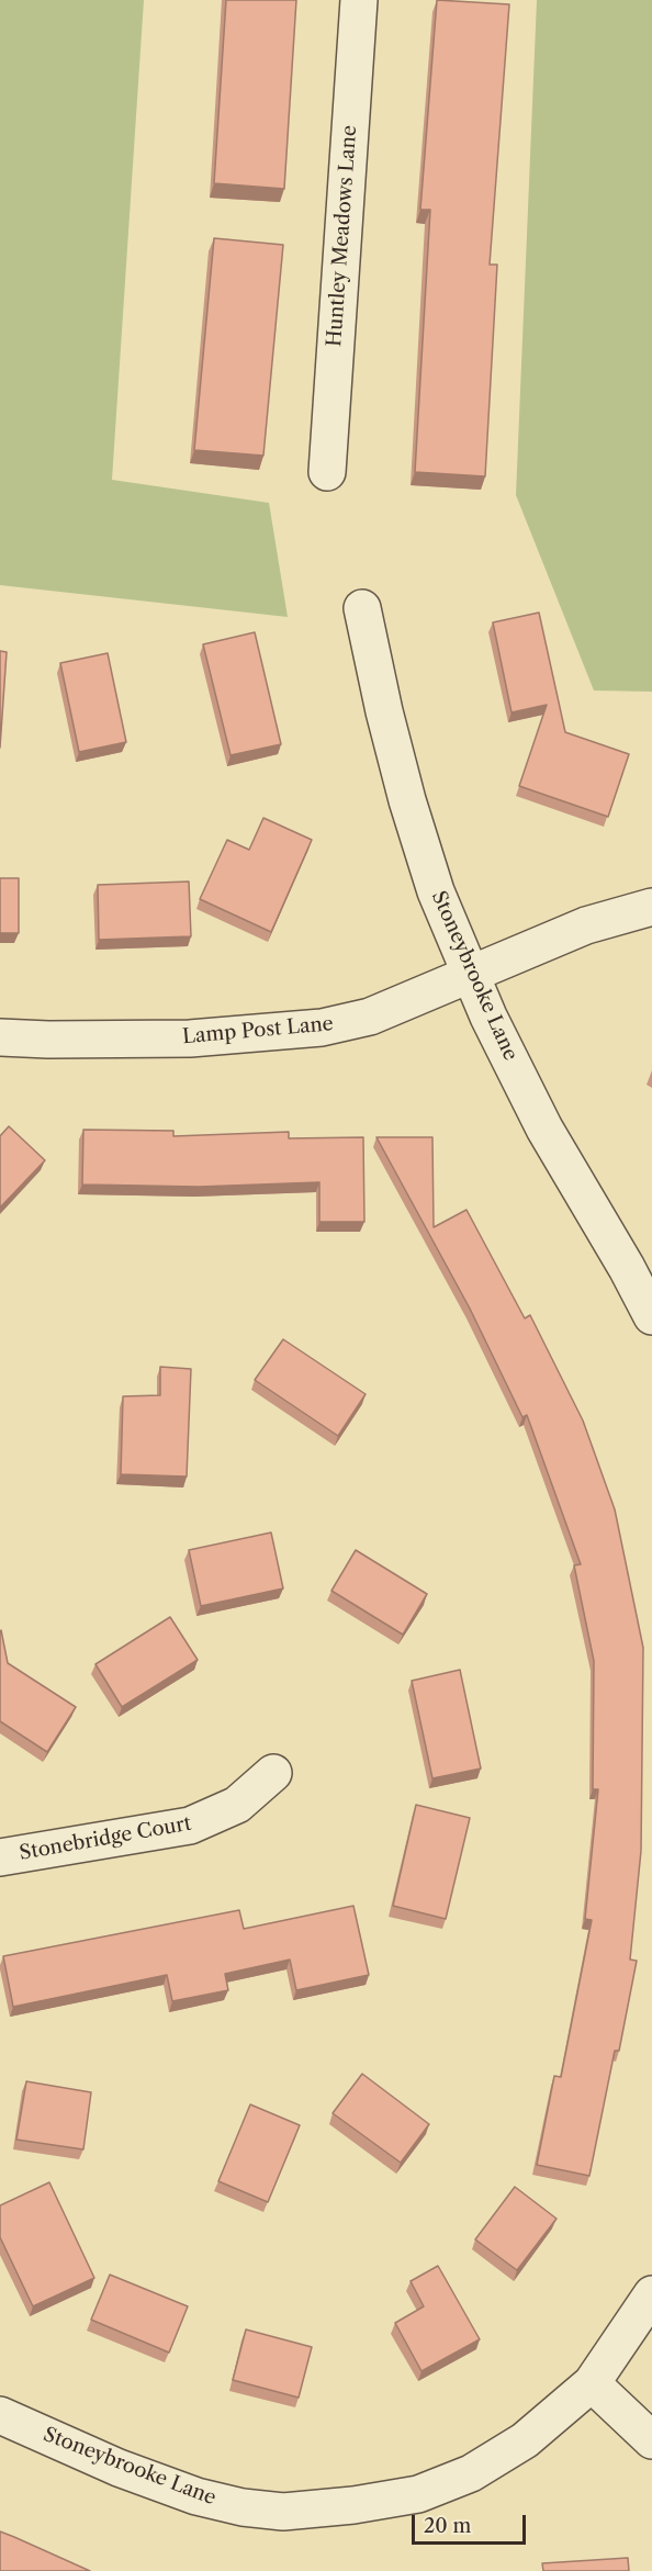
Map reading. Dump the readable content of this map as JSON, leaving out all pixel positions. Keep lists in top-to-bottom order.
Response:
{
  "streets": {
    "street": [
      "Huntley Meadows Lane",
      "Stoneybrooke Lane",
      "Lamp Post Lane",
      "Stonebridge Court"
    ]
  },
  "crossings": [
    ["Stoneybrooke Lane", "Lamp Post Lane"]
  ],
  "scale_bar": "20 m"
}
